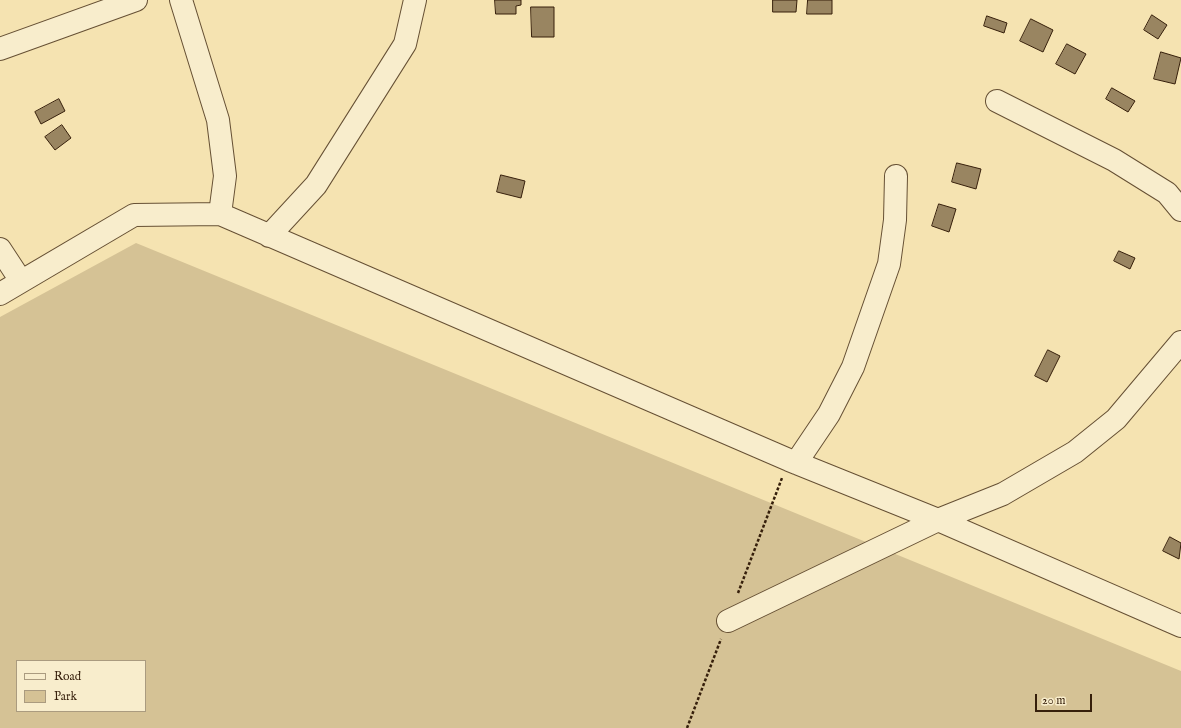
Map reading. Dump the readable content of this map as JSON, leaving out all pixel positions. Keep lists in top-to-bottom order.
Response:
{
  "legend": ["Road", "Park"],
  "scale_bar": "20 m"
}
